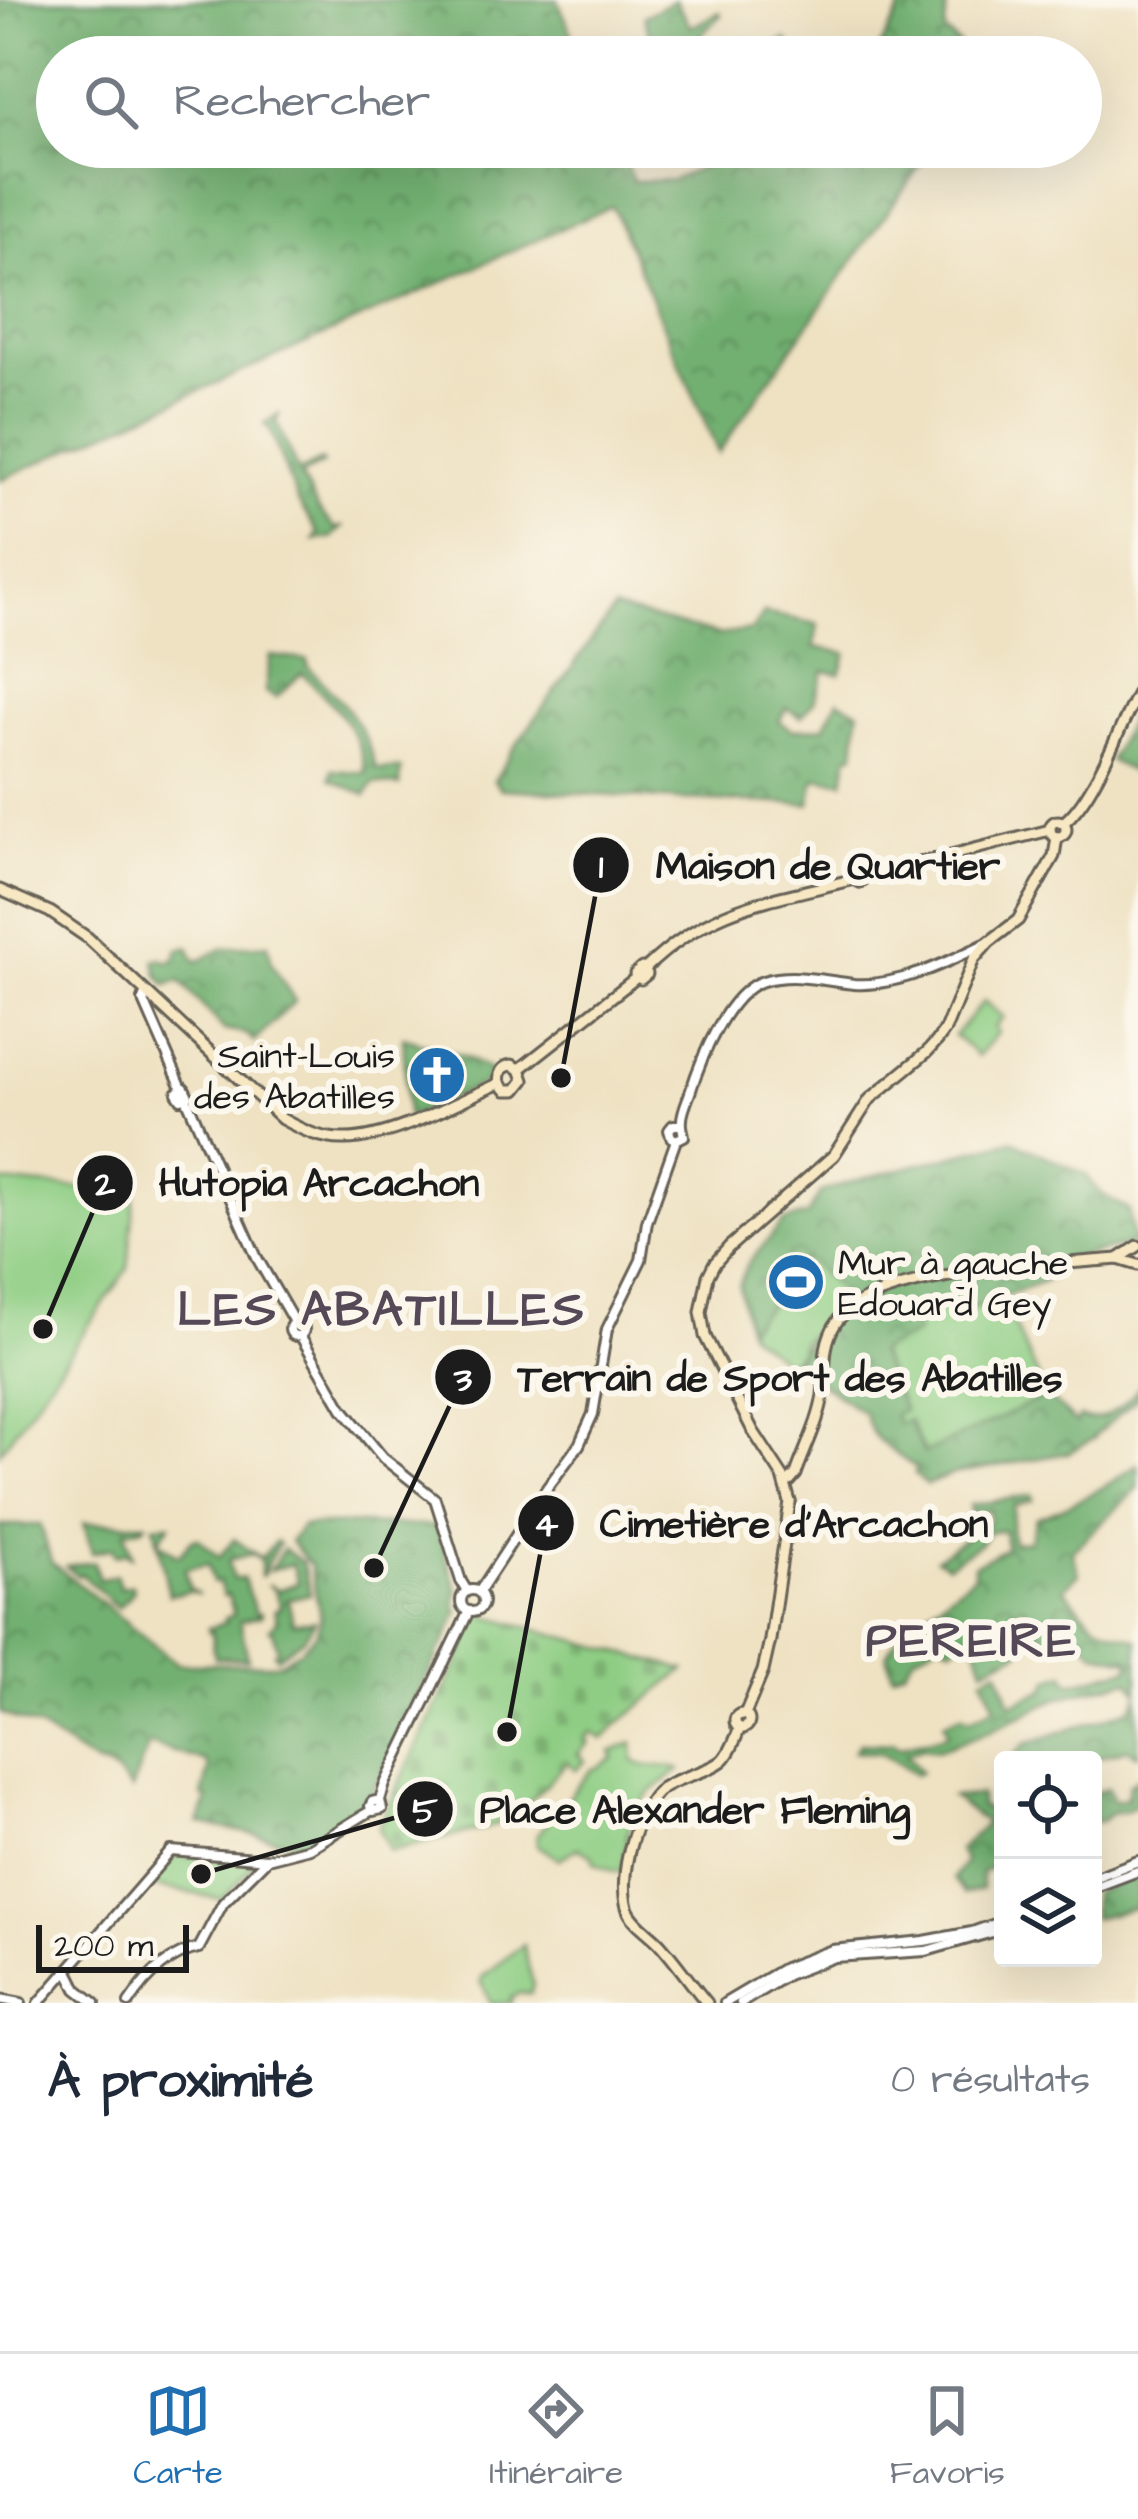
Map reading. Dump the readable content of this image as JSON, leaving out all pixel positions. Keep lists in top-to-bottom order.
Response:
{
  "districts": ["LES ABATILLES", "PEREIRE"],
  "places": {
    "church": ["Saint-Louis des Abatilles"],
    "other": [
      "Maison de Quartier",
      "Hutopia Arcachon",
      "Terrain de Sport des Abatilles",
      "Cimetière d’Arcachon",
      "Place Alexander Fleming"
    ],
    "sports": ["Mur à gauche Edouard Gey"]
  },
  "scale_bar": "200 m",
  "page": {
    "search": "Rechercher",
    "scale": "200 m",
    "heading": ["À proximité", "0 résultats"],
    "nav": ["Carte", "Itinéraire", "Favoris"]
  }
}
